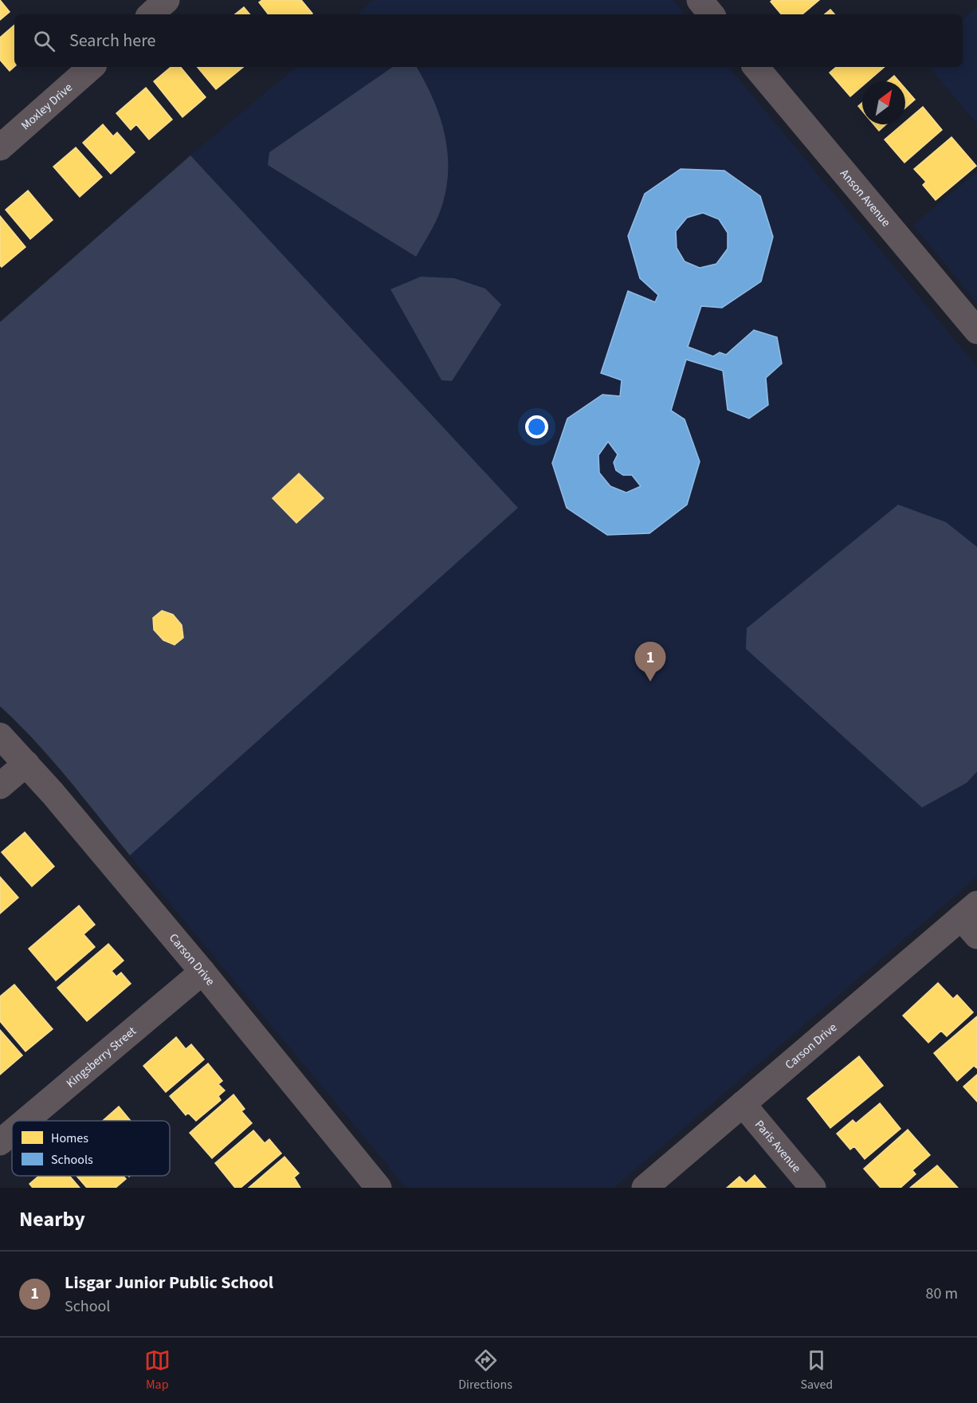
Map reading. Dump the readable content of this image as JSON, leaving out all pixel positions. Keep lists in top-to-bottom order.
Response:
{
  "streets": {
    "street": [
      "Moxley Drive",
      "Anson Avenue",
      "Carson Drive",
      "Kingsberry Street",
      "Paris Avenue"
    ]
  },
  "crossings": [
    ["Carson Drive", "Kingsberry Street"],
    ["Carson Drive", "Paris Avenue"]
  ],
  "legend": ["Homes", "Schools"],
  "north": "top right",
  "page": {
    "search": "Search here",
    "pins": "1",
    "heading": "Nearby",
    "list": [
      {
        "mark": "1",
        "name": "Lisgar Junior Public School",
        "note": "School",
        "value": "80 m"
      }
    ],
    "nav": ["Map", "Directions", "Saved"]
  }
}
